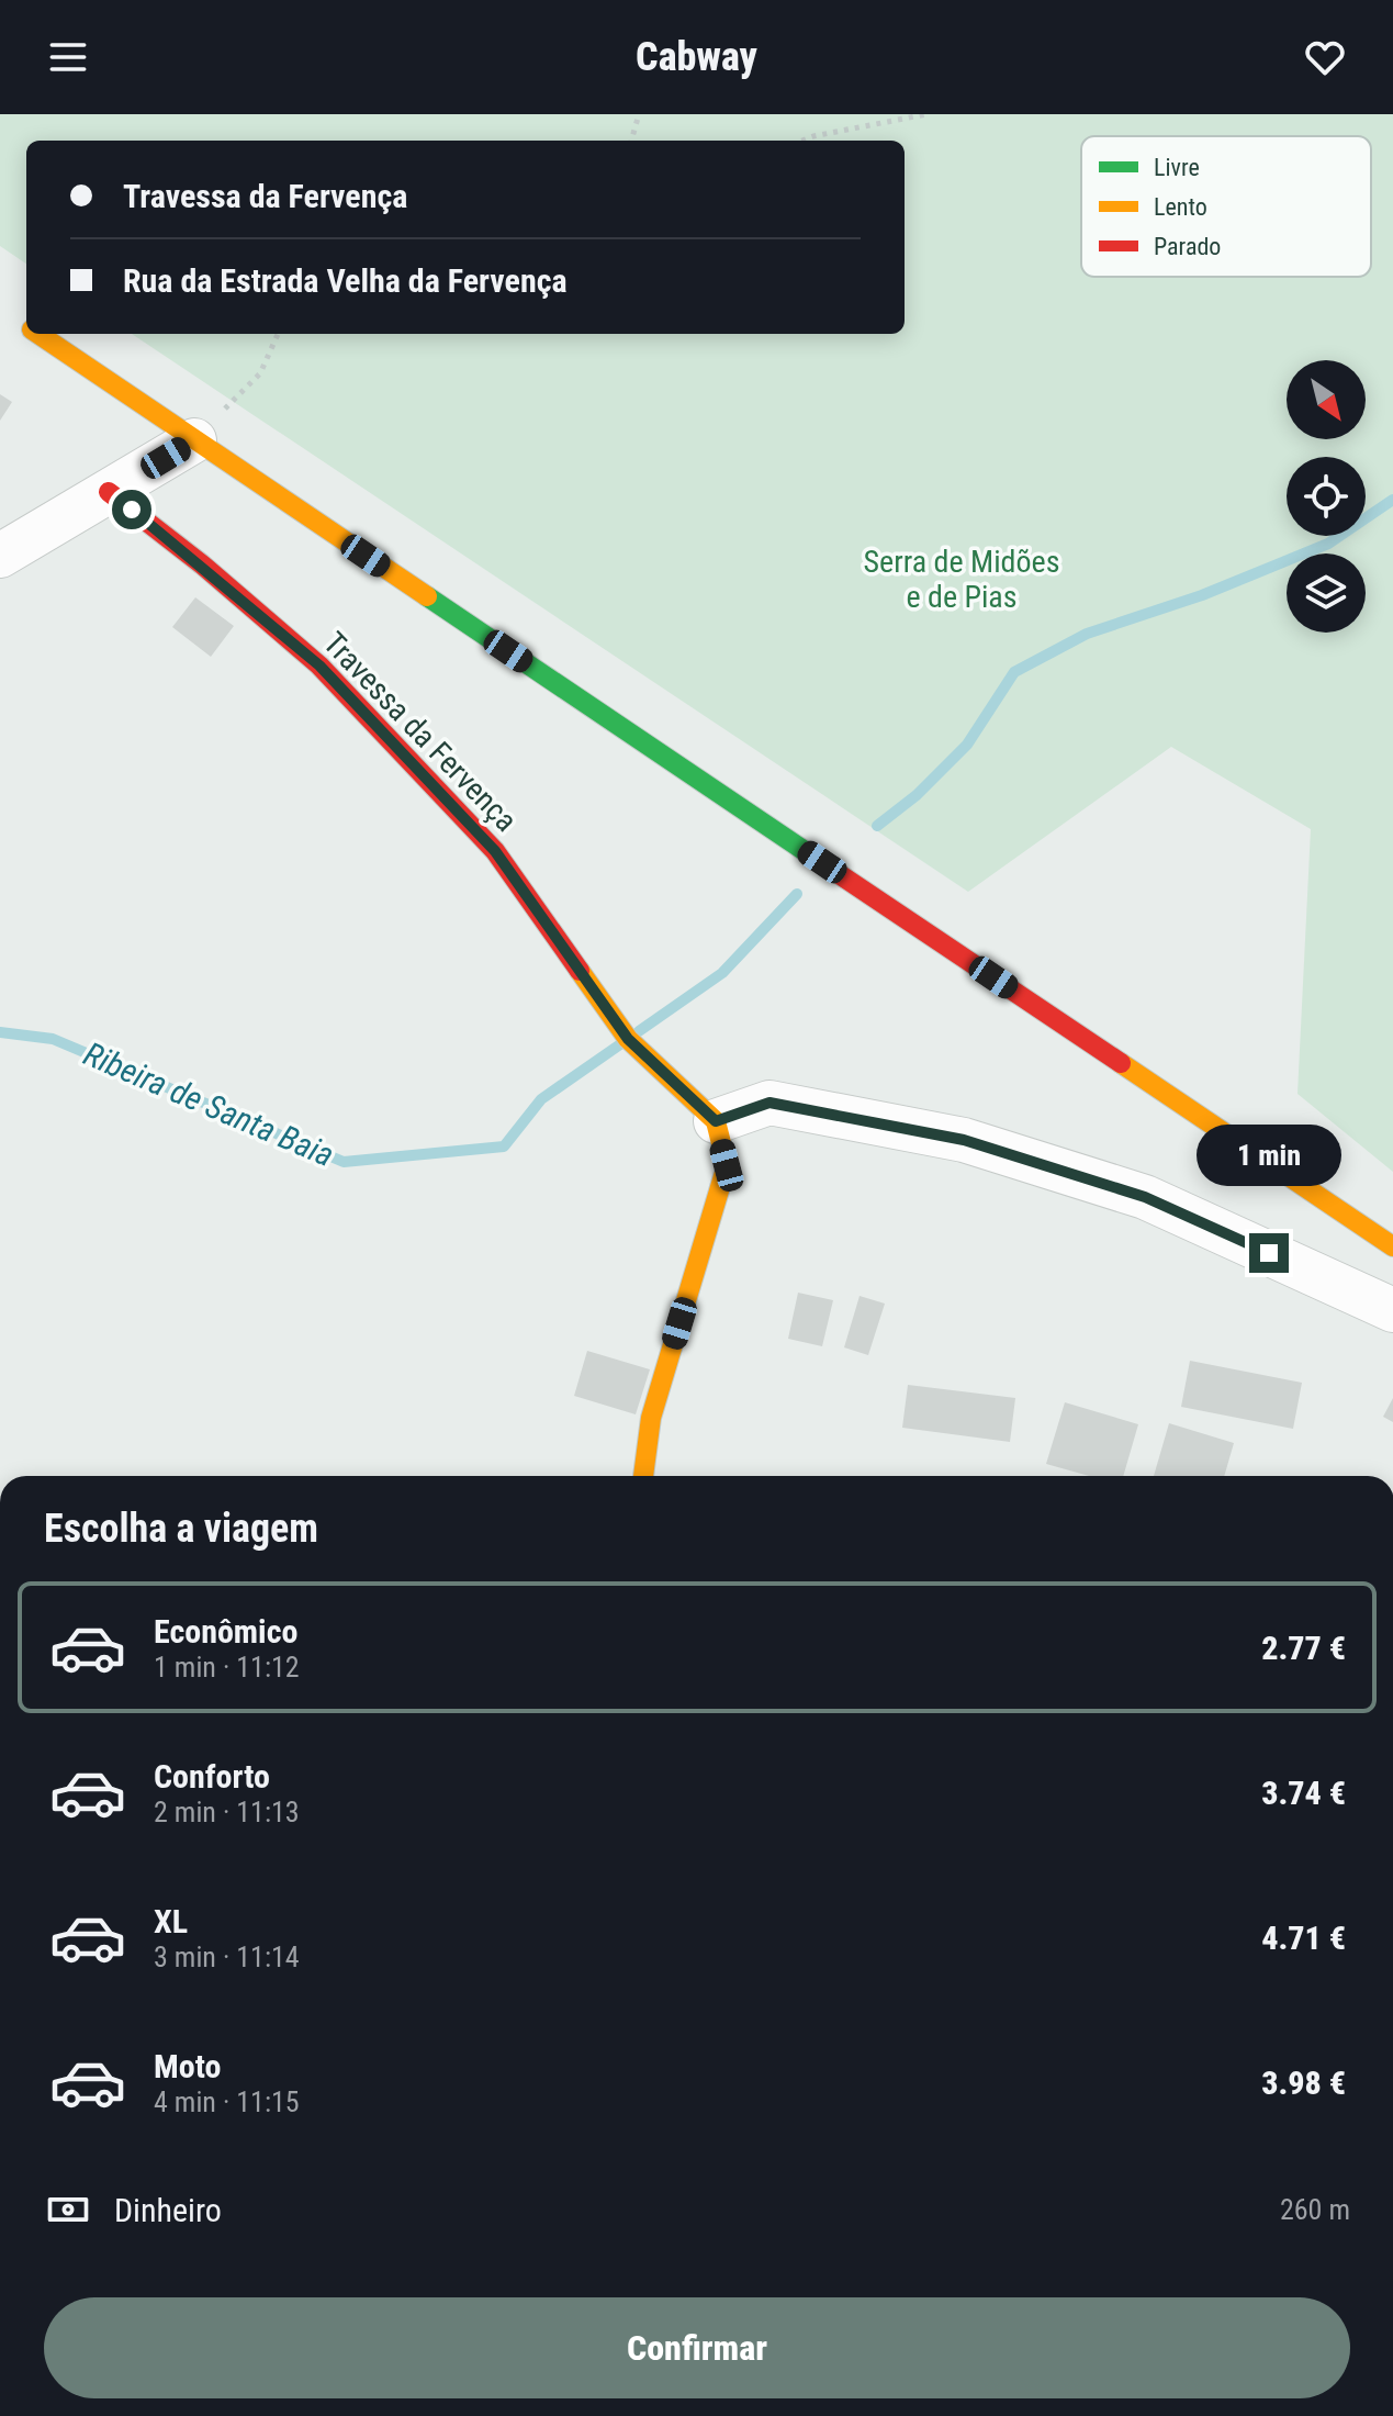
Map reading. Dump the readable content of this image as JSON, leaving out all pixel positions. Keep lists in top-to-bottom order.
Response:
{
  "streets": {
    "street": ["Travessa da Fervença"]
  },
  "water": ["Ribeira de Santa Baia"],
  "parks": ["Serra de Midões e de Pias"],
  "legend": ["Livre", "Lento", "Parado"],
  "north": "bottom right",
  "page": {
    "header": "Cabway",
    "banner": ["Travessa da Fervença", "Rua da Estrada Velha da Fervença"],
    "bubble": "1 min",
    "heading": "Escolha a viagem",
    "list": [
      {
        "name": "Econômico",
        "note": "1 min · 11:12",
        "value": "2.77 €"
      },
      {
        "name": "Conforto",
        "note": "2 min · 11:13",
        "value": "3.74 €"
      },
      {
        "name": "XL",
        "note": "3 min · 11:14",
        "value": "4.71 €"
      },
      {
        "name": "Moto",
        "note": "4 min · 11:15",
        "value": "3.98 €"
      }
    ],
    "pay": ["Dinheiro", "260 m"],
    "buttons": "Confirmar"
  }
}
